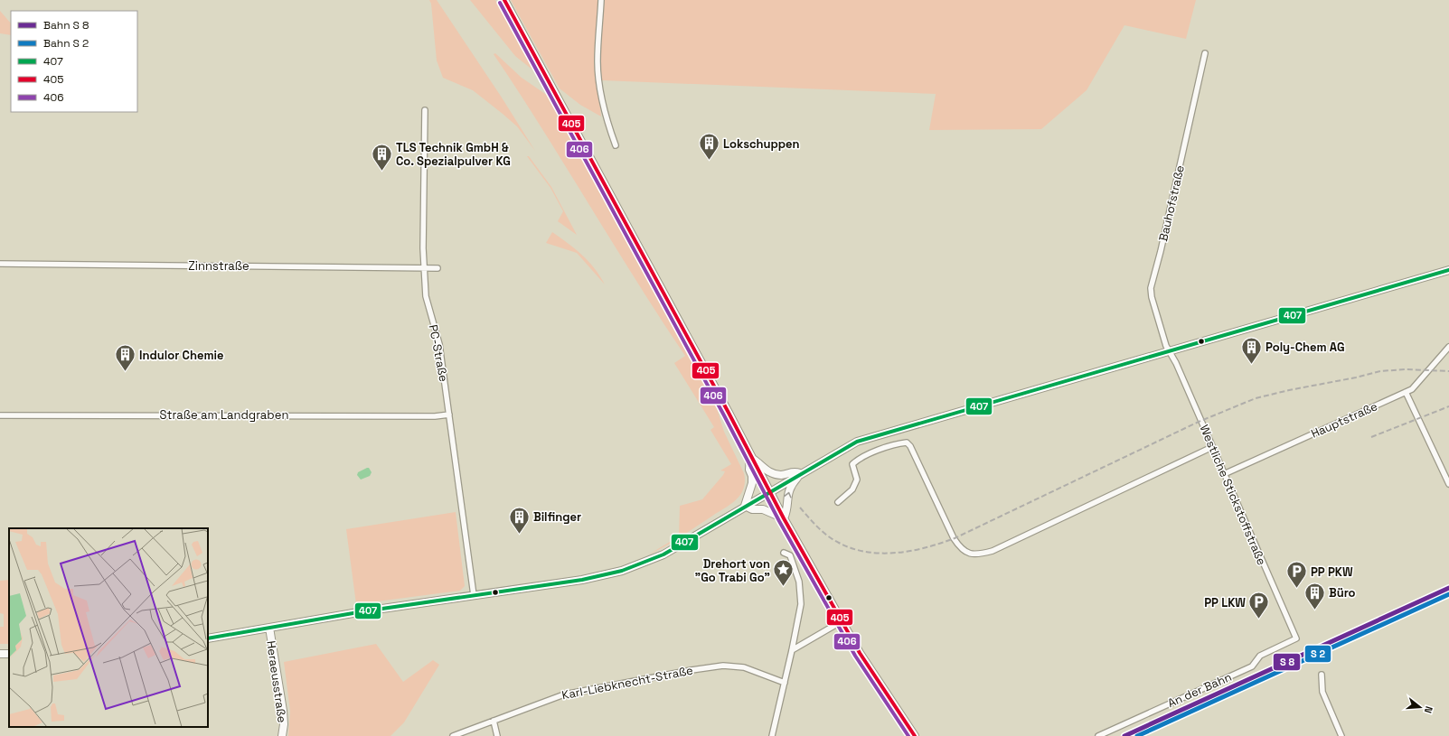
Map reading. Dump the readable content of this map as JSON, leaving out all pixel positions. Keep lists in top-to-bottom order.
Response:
{
  "streets": {
    "street": [
      "Bauhofstraße",
      "Zinnstraße",
      "PC-Straße",
      "Straße am Landgraben",
      "Hauptstraße",
      "Westliche Stickstoffstraße",
      "Heraeusstraße",
      "Karl-Liebknecht-Straße",
      "An der Bahn"
    ]
  },
  "crossings": [
    ["Bauhofstraße", "Westliche Stickstoffstraße"],
    ["Zinnstraße", "PC-Straße"],
    ["PC-Straße", "Straße am Landgraben"],
    ["Hauptstraße", "Westliche Stickstoffstraße"],
    ["Westliche Stickstoffstraße", "An der Bahn"]
  ],
  "places": {
    "building": [
      "Lokschuppen",
      "TLS Technik GmbH & Co. Spezialpulver KG",
      "Poly-Chem AG",
      "Indulor Chemie",
      "Bilfinger",
      "Büro"
    ],
    "place": ["Drehort von \"Go Trabi Go\""],
    "parking": ["PP PKW", "PP LKW"]
  },
  "lines": ["transit line 405", "transit line 406", "transit line 407"],
  "legend": [
    "Bahn S 8",
    "Bahn S 2",
    "407",
    "405",
    "406"
  ],
  "north": "right"
}
